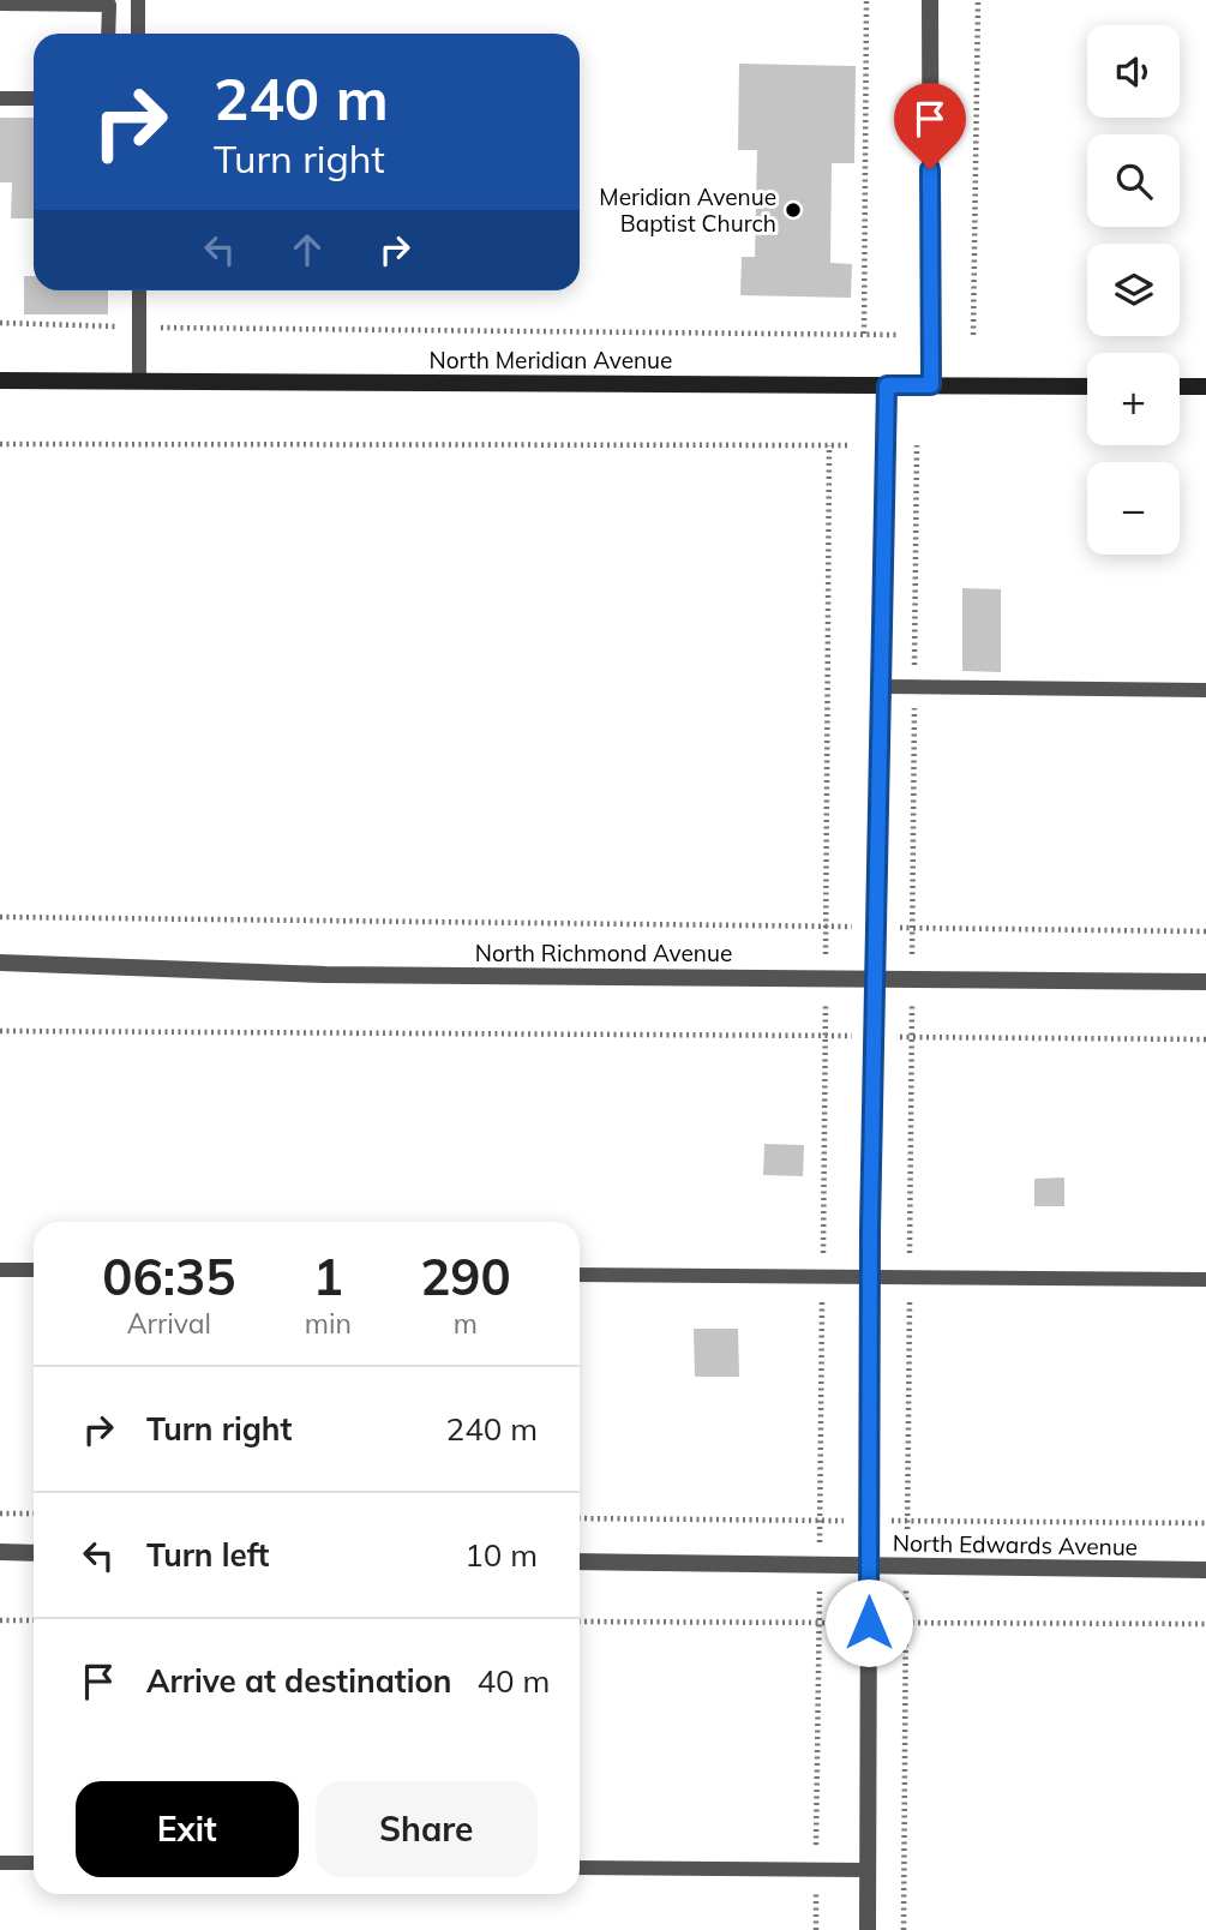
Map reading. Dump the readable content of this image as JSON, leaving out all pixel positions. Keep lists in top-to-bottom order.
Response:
{
  "streets": {
    "main road": ["North Meridian Avenue"],
    "street": ["North Richmond Avenue", "North Edwards Avenue"]
  },
  "places": ["Meridian Avenue Baptist Church"],
  "page": {
    "map_buttons": ["+", "−"],
    "turn": ["240 m", "Turn right"],
    "eta": [
      "06:35",
      "Arrival",
      "1",
      "min",
      "290",
      "m"
    ],
    "list": [
      {
        "name": "Turn right",
        "value": "240 m"
      },
      {
        "name": "Turn left",
        "value": "10 m"
      },
      {
        "name": "Arrive at destination",
        "value": "40 m"
      }
    ],
    "buttons": ["Exit", "Share"]
  }
}
